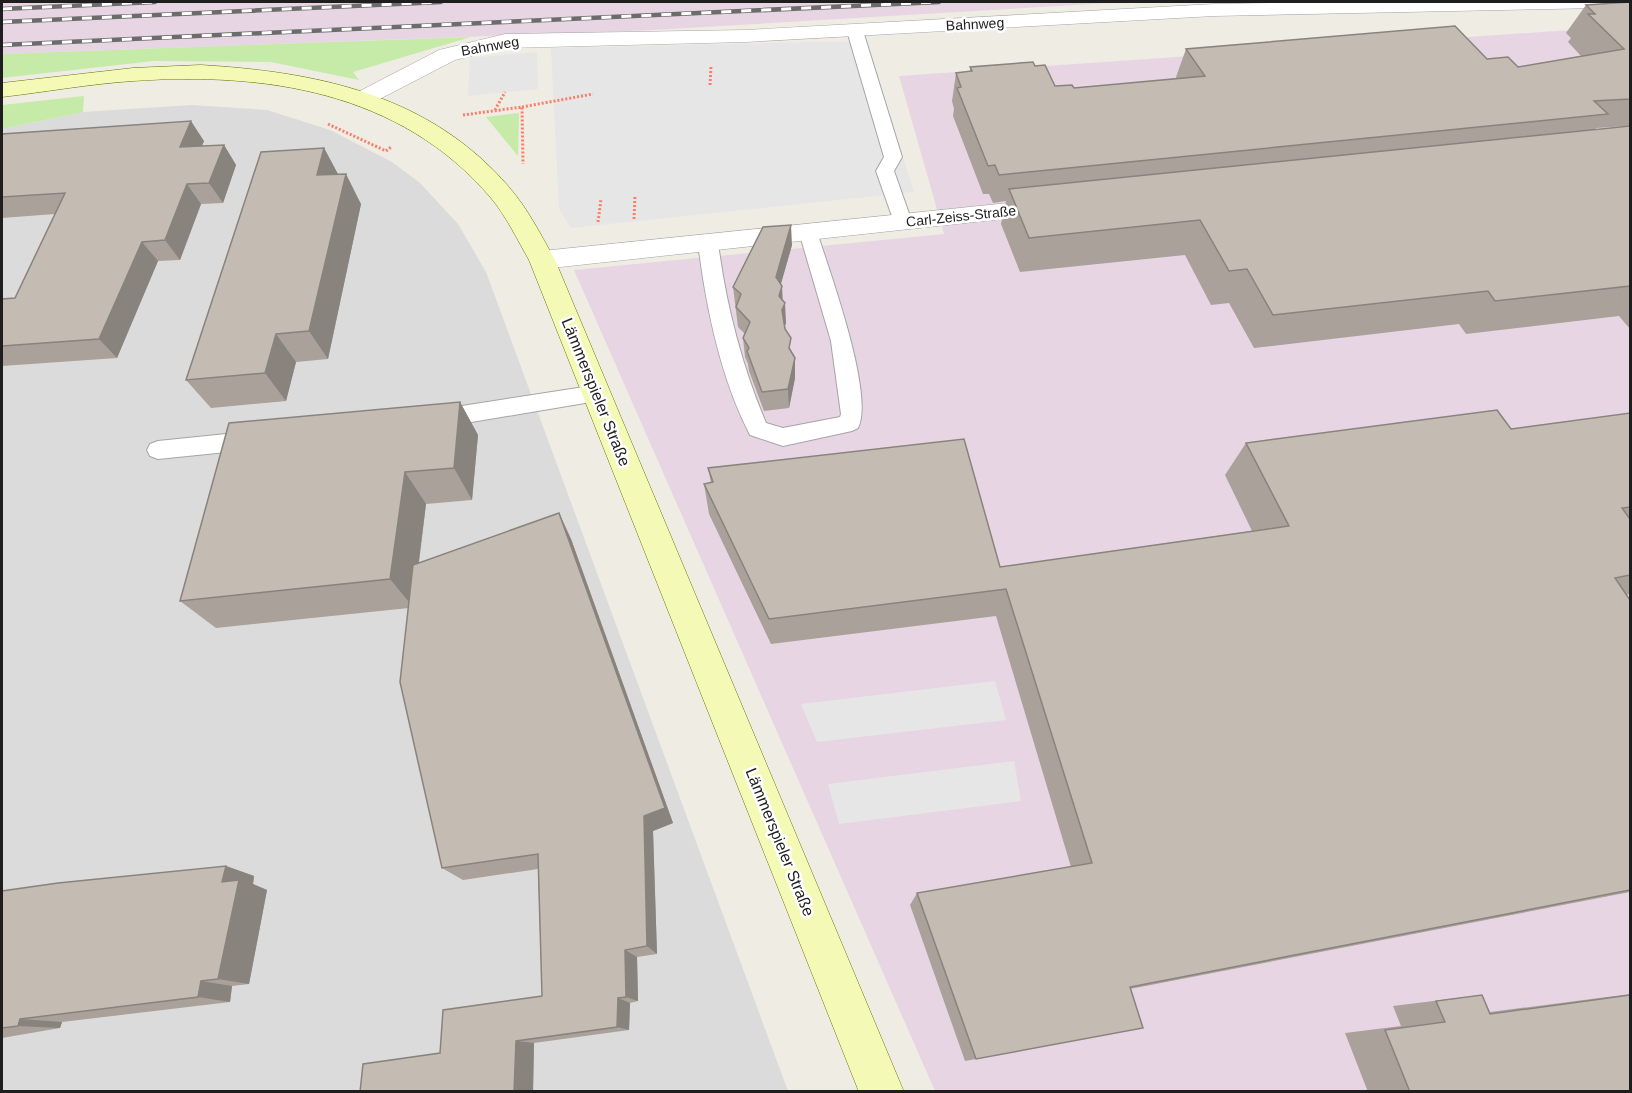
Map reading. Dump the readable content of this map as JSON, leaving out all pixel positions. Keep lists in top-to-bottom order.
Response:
{
  "streets": {
    "main road": ["Lämmerspieler Straße"],
    "street": ["Bahnweg", "Carl-Zeiss-Straße"]
  },
  "crossings": [
    ["Bahnweg", "Lämmerspieler Straße"],
    ["Carl-Zeiss-Straße", "Lämmerspieler Straße"]
  ]
}
